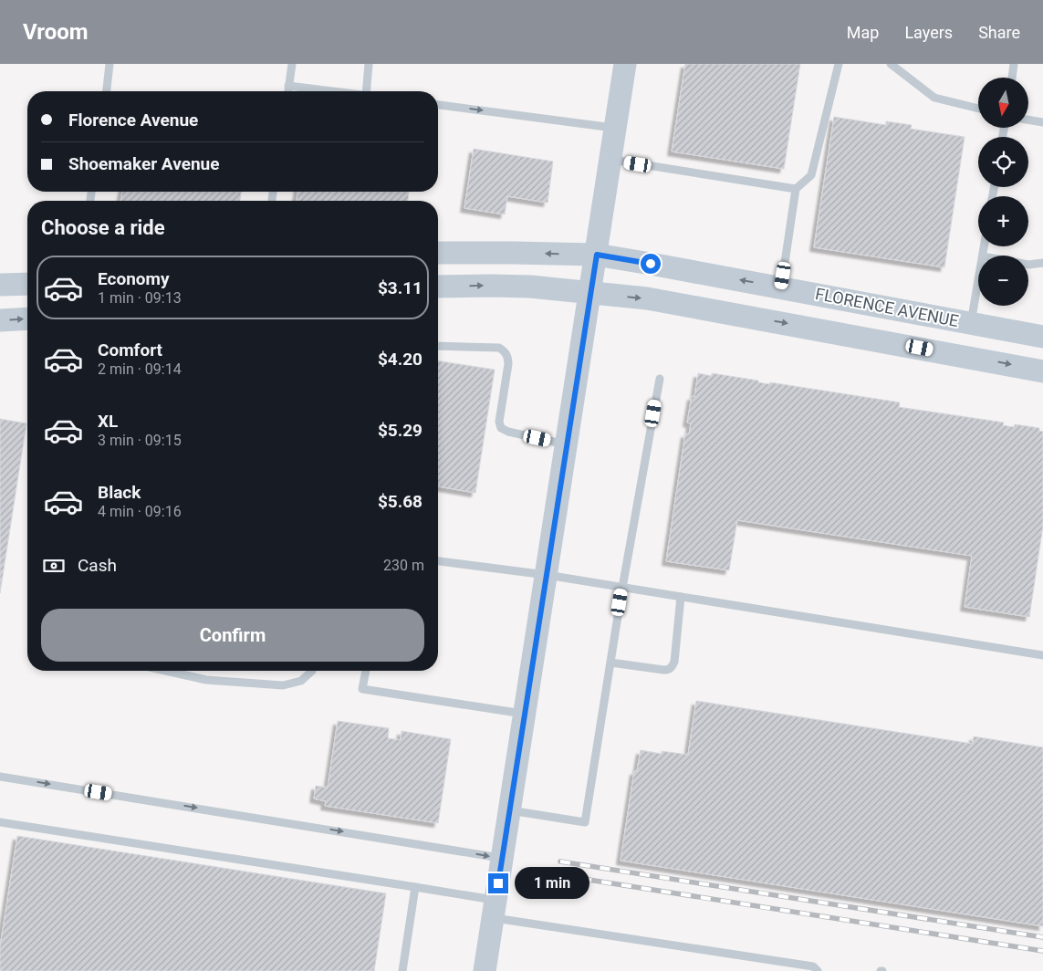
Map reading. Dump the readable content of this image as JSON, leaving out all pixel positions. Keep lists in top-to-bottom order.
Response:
{
  "streets": {
    "main road": ["FLORENCE AVENUE"]
  },
  "north": "bottom",
  "page": {
    "header": "Vroom",
    "nav": ["Map", "Layers", "Share"],
    "map_buttons": ["+", "−"],
    "banner": ["Florence Avenue", "Shoemaker Avenue"],
    "heading": "Choose a ride",
    "list": [
      {
        "name": "Economy",
        "note": "1 min · 09:13",
        "value": "$3.11"
      },
      {
        "name": "Comfort",
        "note": "2 min · 09:14",
        "value": "$4.20"
      },
      {
        "name": "XL",
        "note": "3 min · 09:15",
        "value": "$5.29"
      },
      {
        "name": "Black",
        "note": "4 min · 09:16",
        "value": "$5.68"
      }
    ],
    "pay": ["Cash", "230 m"],
    "buttons": "Confirm",
    "bubble": "1 min"
  }
}
